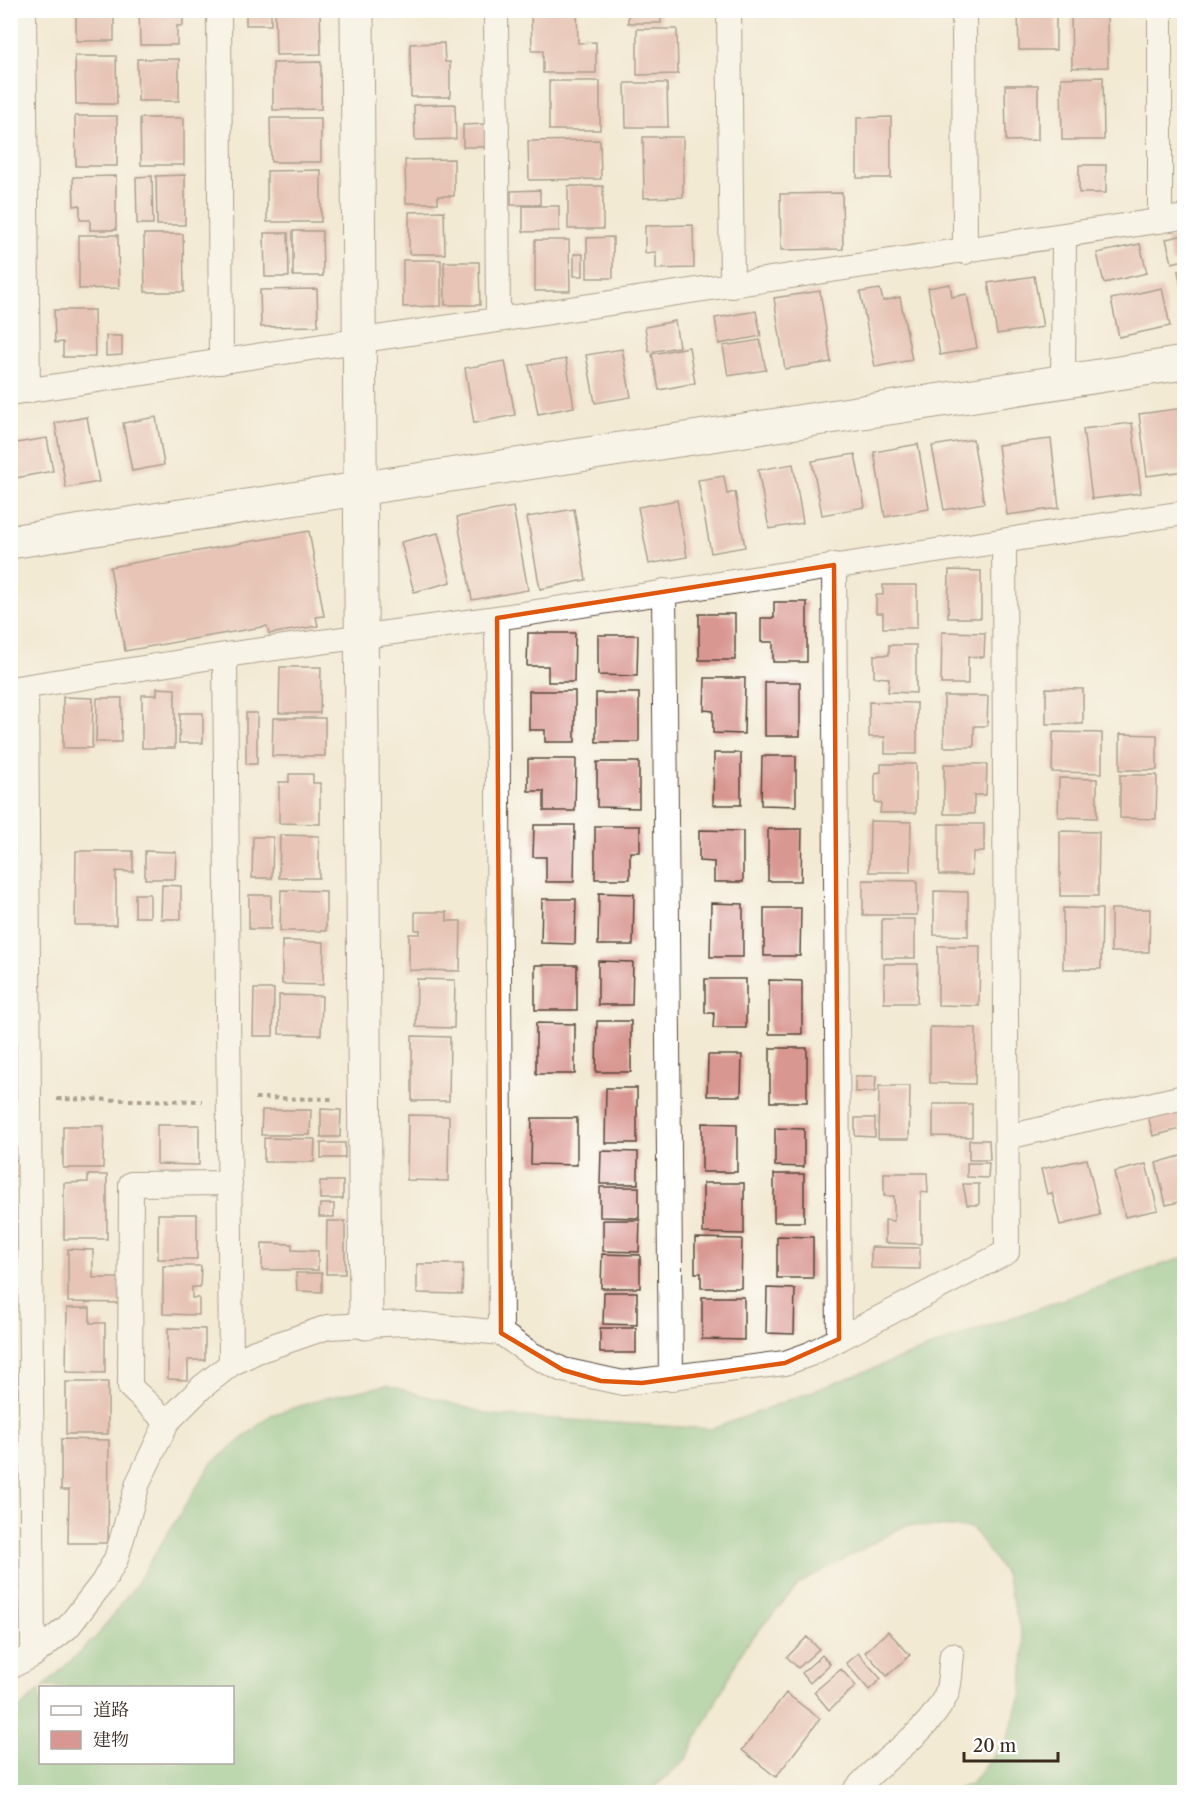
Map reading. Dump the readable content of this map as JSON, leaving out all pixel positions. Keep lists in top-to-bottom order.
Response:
{
  "legend": ["道路", "建物"],
  "scale_bar": "20 m"
}
